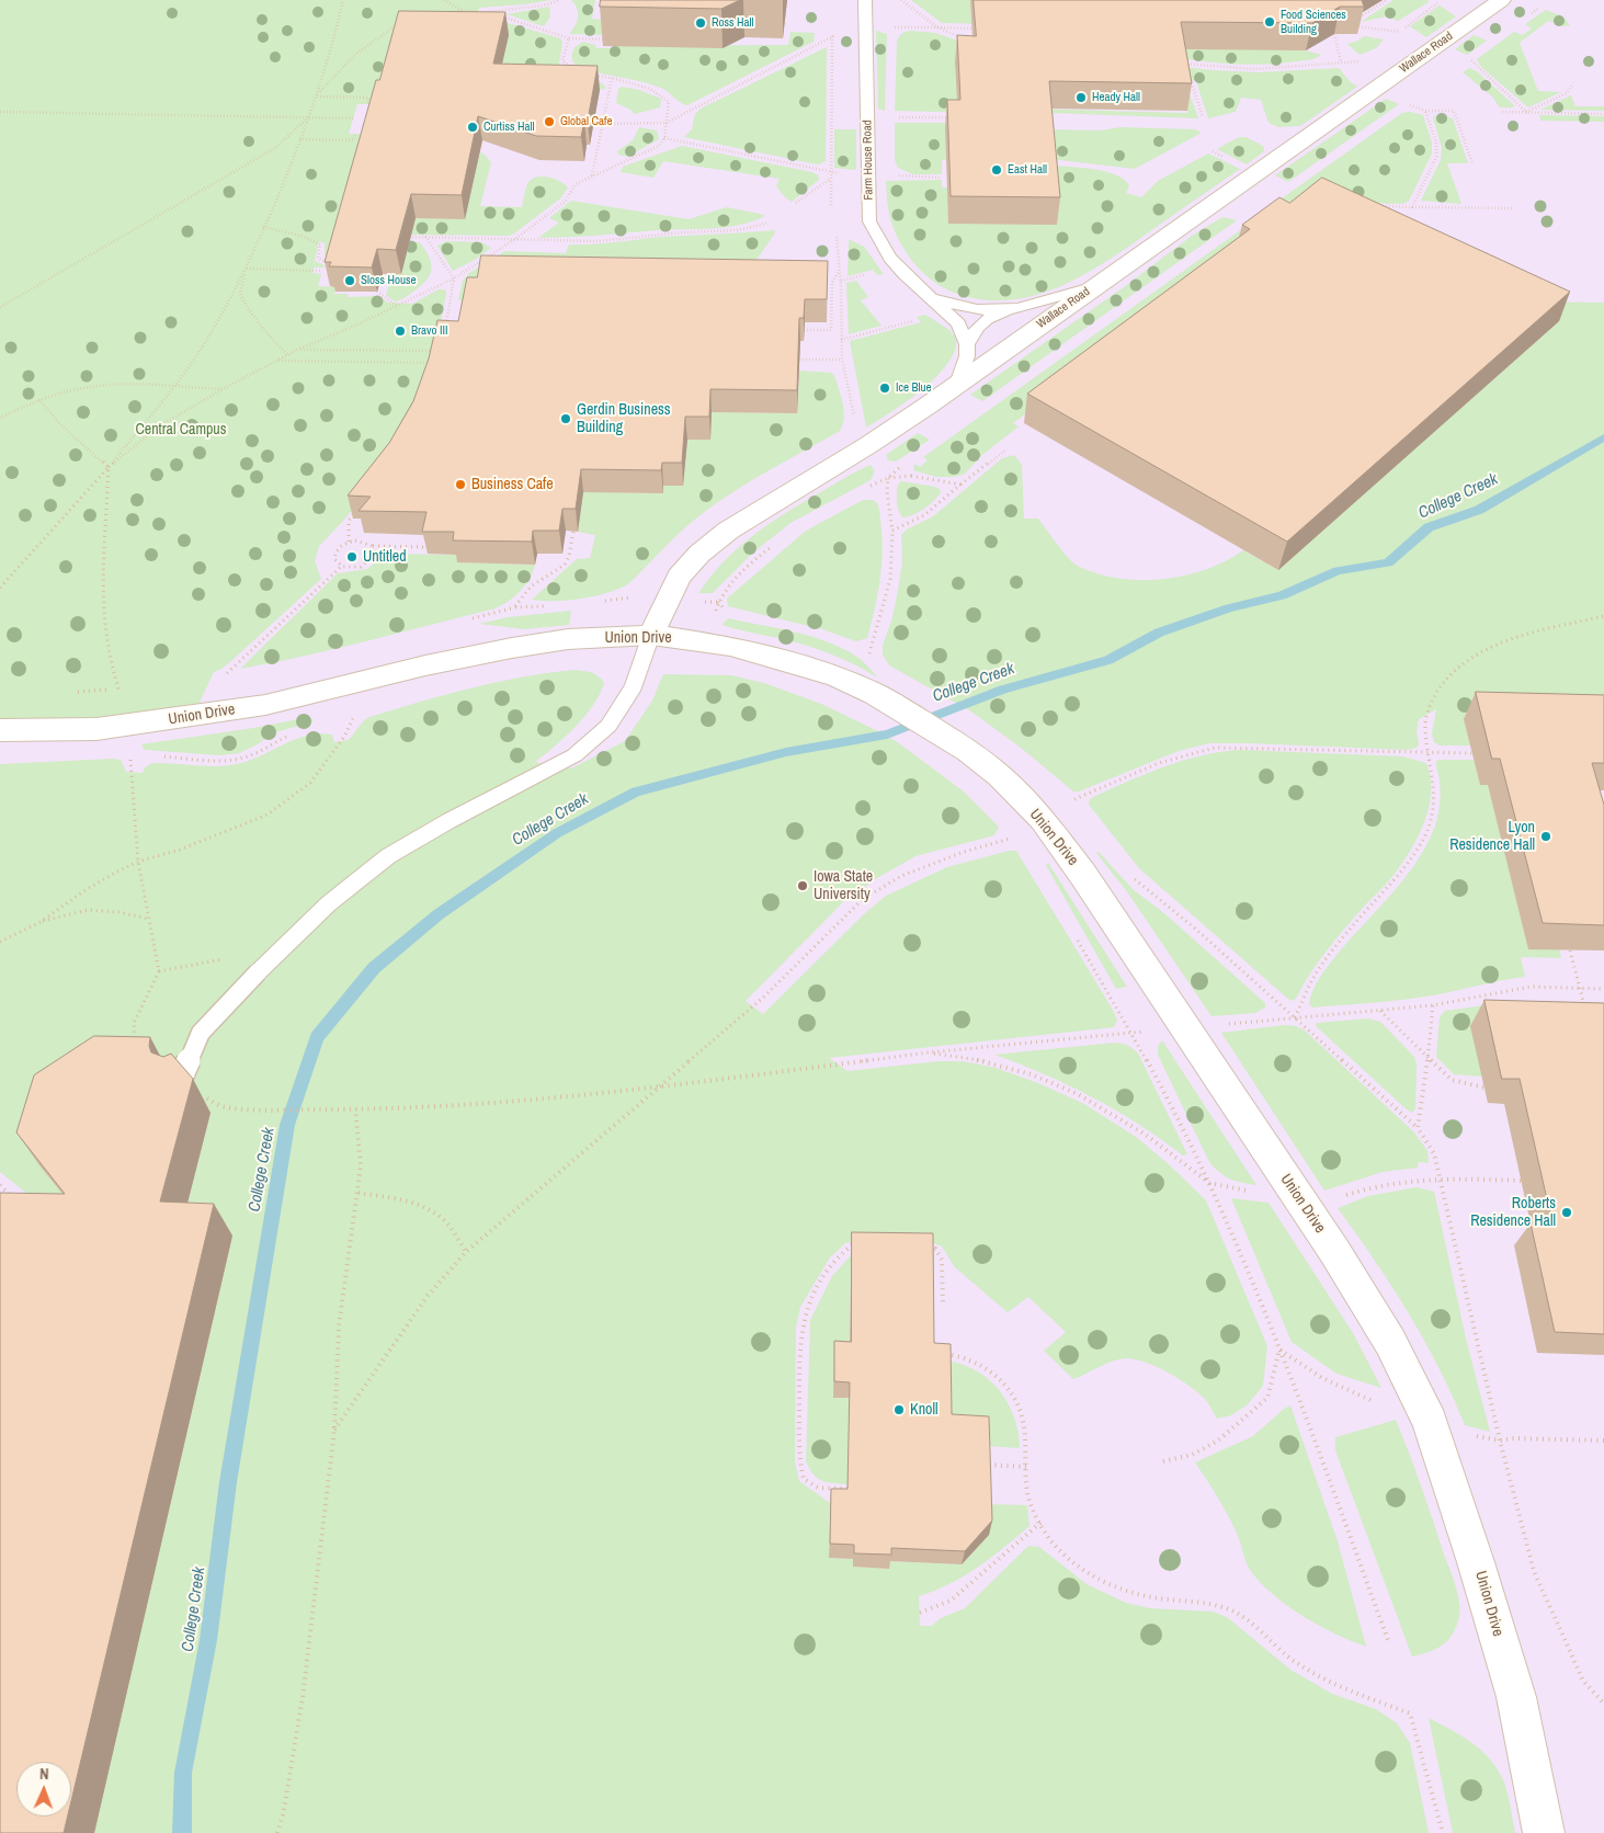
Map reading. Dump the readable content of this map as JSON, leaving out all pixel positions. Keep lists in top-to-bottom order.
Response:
{
  "streets": {
    "street": ["Wallace Road", "Union Drive"],
    "lane": ["Farm House Road"]
  },
  "crossings": [
    ["Wallace Road", "Farm House Road"],
    ["Wallace Road", "Union Drive"]
  ],
  "water": ["College Creek"],
  "parks": ["Central Campus"],
  "places": [
    "Food Sciences Building",
    "Ross Hall",
    "Heady Hall",
    "Global Cafe",
    "Curtiss Hall",
    "East Hall",
    "Sloss House",
    "Bravo III",
    "Ice Blue",
    "Gerdin Business Building",
    "Business Cafe",
    "Untitled",
    "Lyon Residence Hall",
    "Iowa State University",
    "Roberts Residence Hall",
    "Knoll"
  ],
  "north": "top"
}
